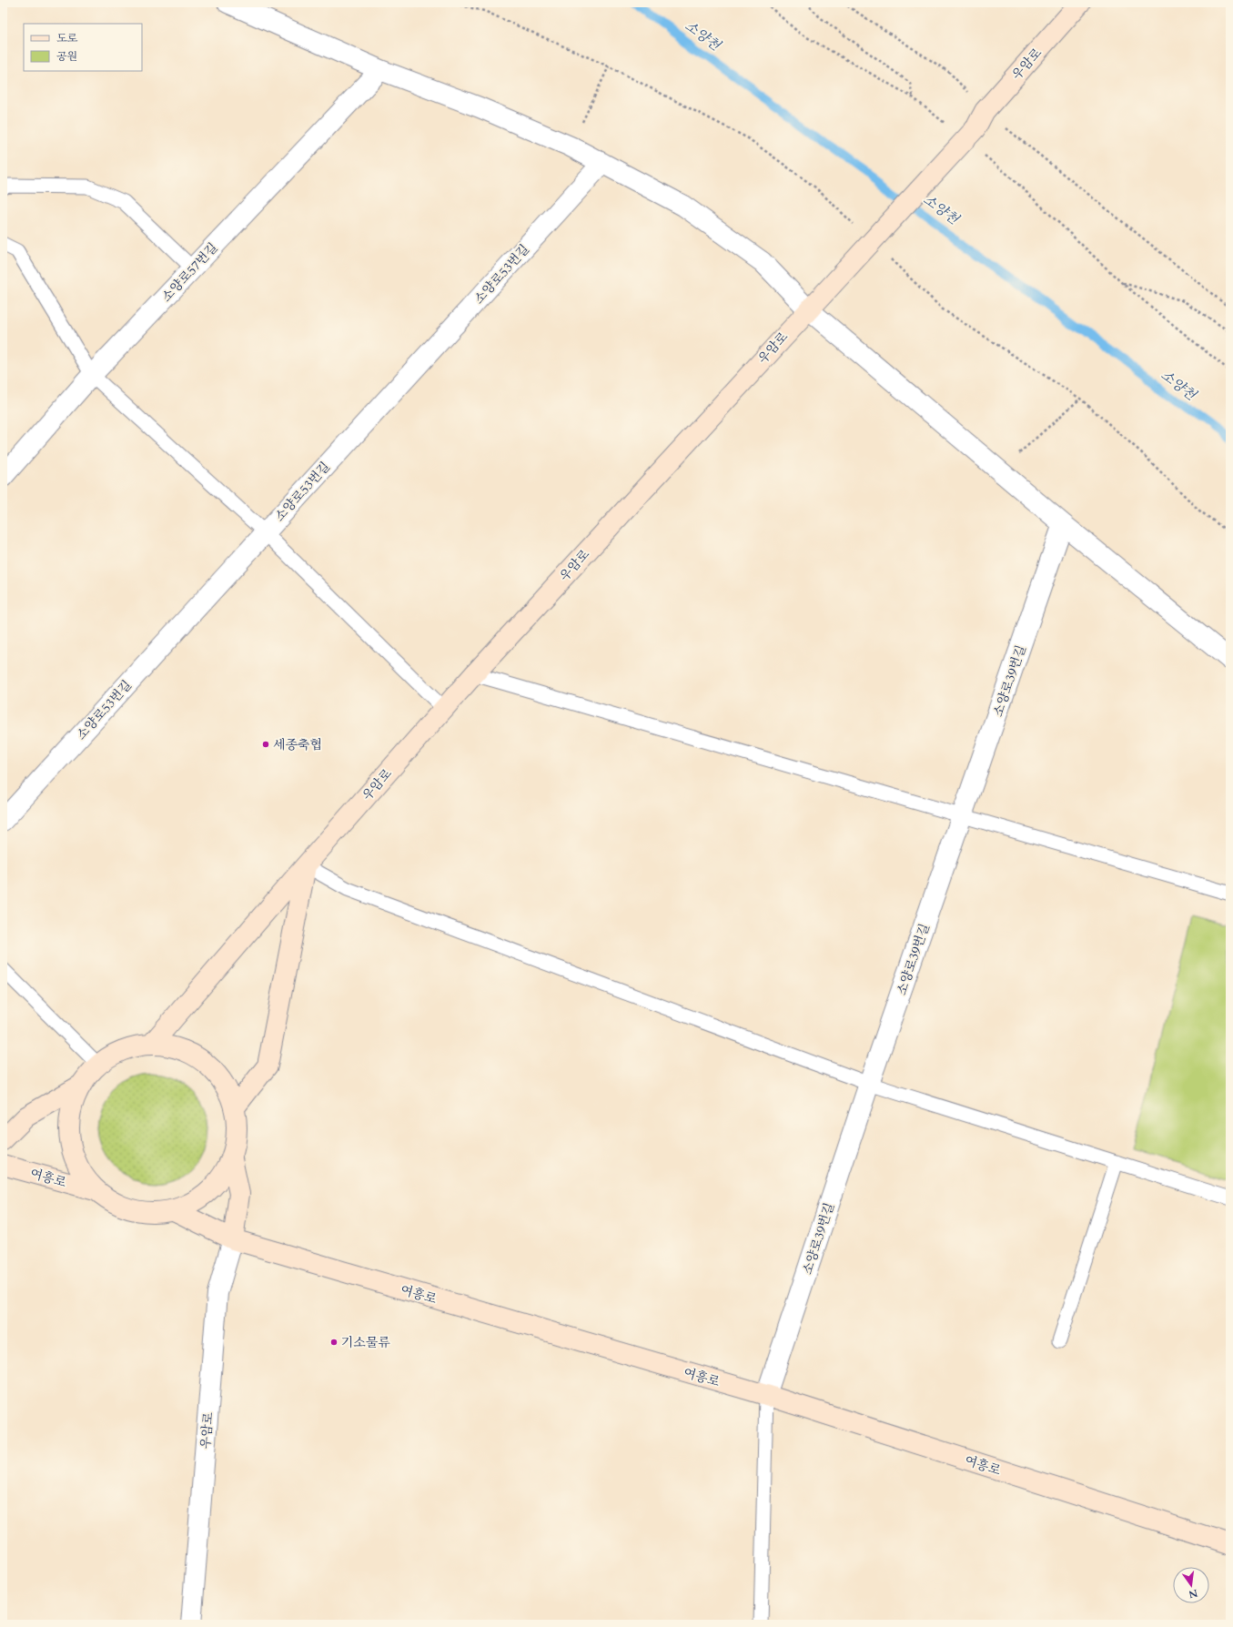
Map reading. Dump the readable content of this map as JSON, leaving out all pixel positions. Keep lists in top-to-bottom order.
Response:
{
  "streets": {
    "street": [
      "우암로",
      "소양로57번길",
      "소양로53번길",
      "소양로39번길",
      "여흥로"
    ]
  },
  "crossings": [
    ["우암로", "여흥로"],
    ["소양로39번길", "여흥로"]
  ],
  "water": ["소양천"],
  "places": ["세종축협", "기소물류"],
  "legend": ["도로", "공원"],
  "north": "bottom"
}
